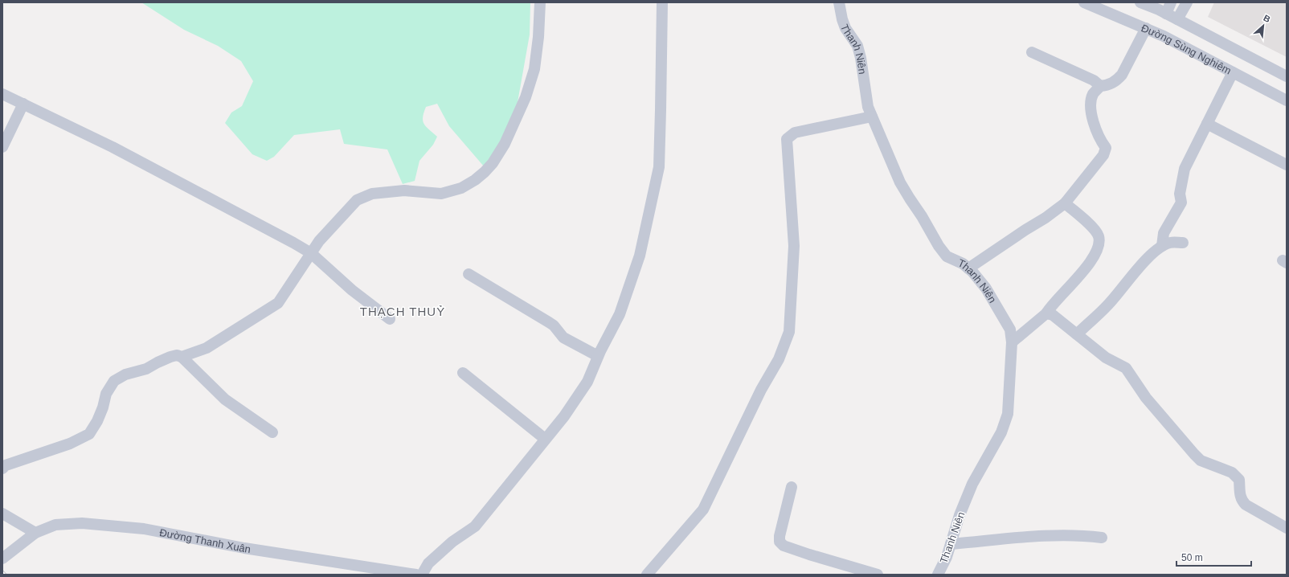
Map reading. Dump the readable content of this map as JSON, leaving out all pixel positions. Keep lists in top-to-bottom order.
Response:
{
  "streets": {
    "street": ["Thanh Niên", "Đường Sùng Nghiêm", "Đường Thanh Xuân"]
  },
  "districts": ["THẠCH THUỶ"],
  "scale_bar": "50 m",
  "north": "top right"
}
